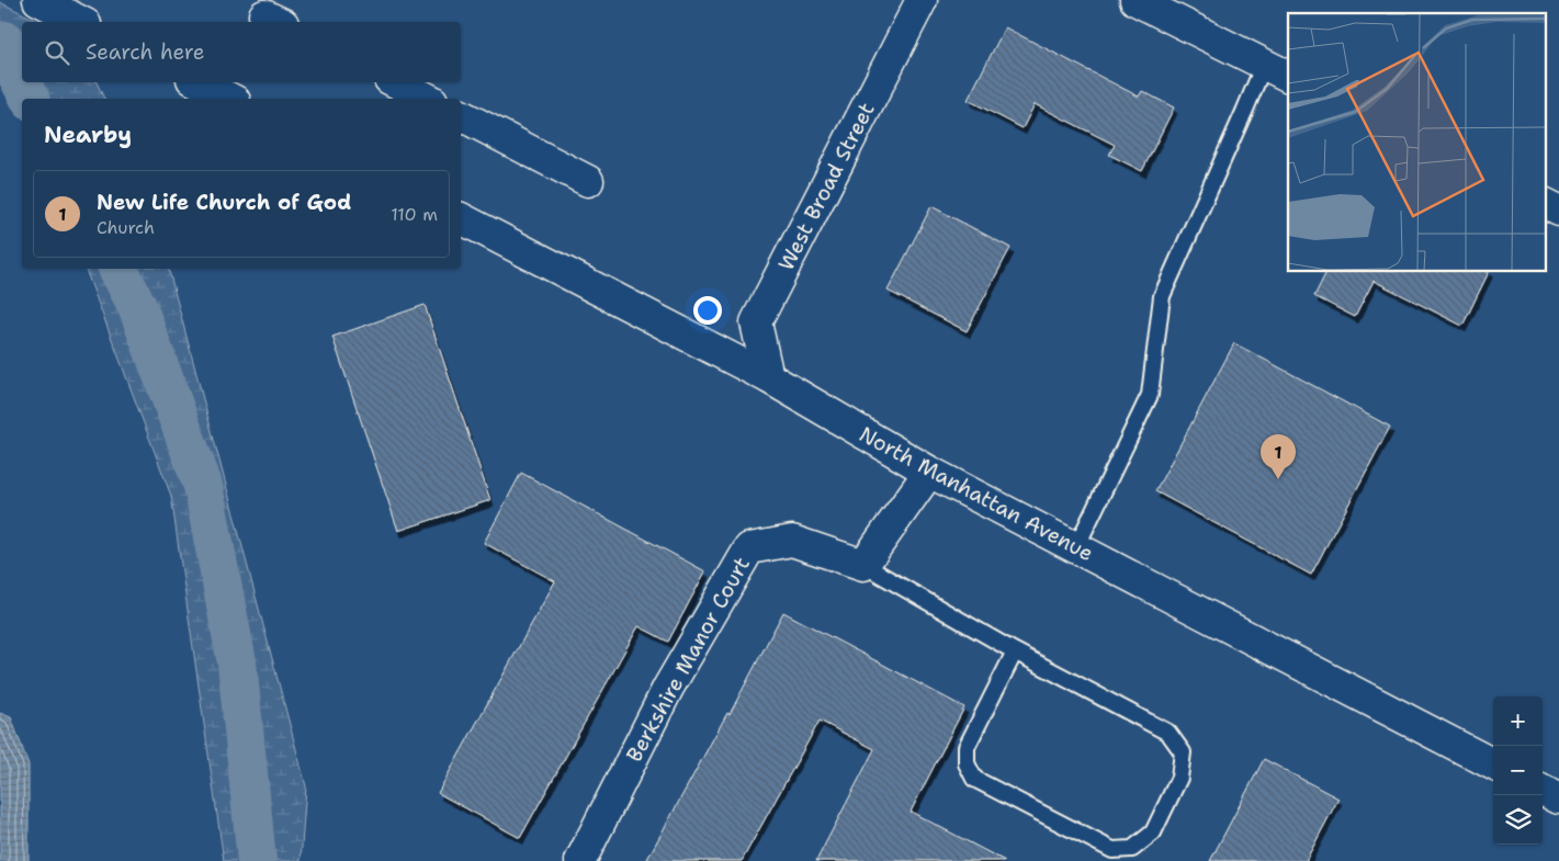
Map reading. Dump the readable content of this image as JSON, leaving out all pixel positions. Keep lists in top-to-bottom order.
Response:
{
  "streets": {
    "street": ["West Broad Street", "North Manhattan Avenue", "Berkshire Manor Court"]
  },
  "crossings": [
    ["West Broad Street", "North Manhattan Avenue"]
  ],
  "page": {
    "search": "Search here",
    "heading": "Nearby",
    "list": [
      {
        "mark": "1",
        "name": "New Life Church of God",
        "note": "Church",
        "value": "110 m"
      }
    ],
    "pins": "1",
    "map_buttons": ["+", "−"]
  }
}
